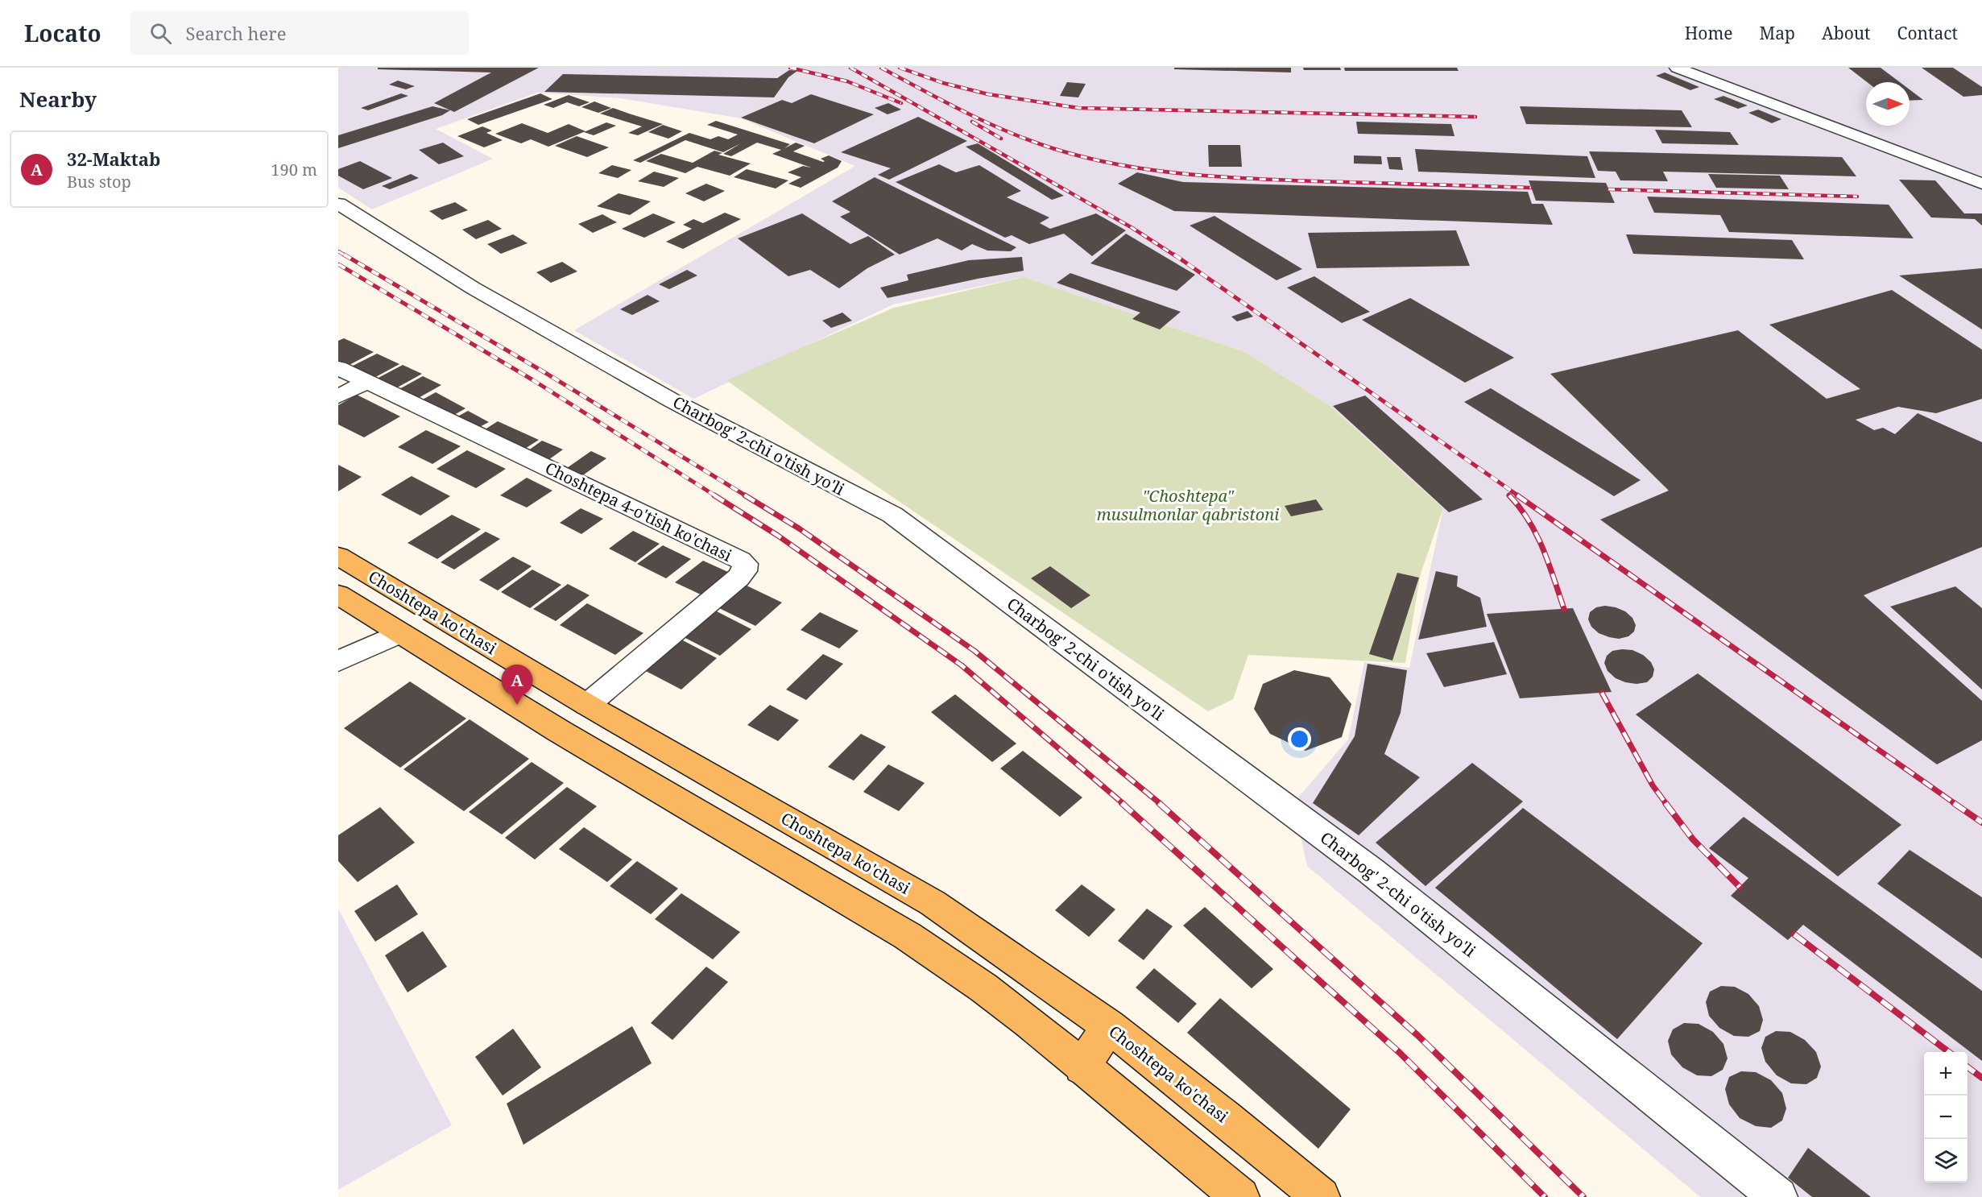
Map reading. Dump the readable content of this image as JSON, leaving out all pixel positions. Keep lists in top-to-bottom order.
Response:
{
  "streets": {
    "main road": ["Choshtepa ko'chasi"],
    "street": ["Charbog' 2-chi o'tish yo'li", "Choshtepa 4-o'tish ko'chasi"]
  },
  "crossings": [
    ["Choshtepa 4-o'tish ko'chasi", "Choshtepa ko'chasi"]
  ],
  "parks": ["\"Choshtepa\" musulmonlar qabristoni"],
  "north": "right",
  "page": {
    "header": "Locato",
    "search": "Search here",
    "nav": [
      "Home",
      "Map",
      "About",
      "Contact"
    ],
    "heading": "Nearby",
    "list": [
      {
        "mark": "A",
        "name": "32-Maktab",
        "note": "Bus stop",
        "value": "190 m"
      }
    ],
    "pins": "A",
    "map_buttons": ["+", "−"]
  }
}
